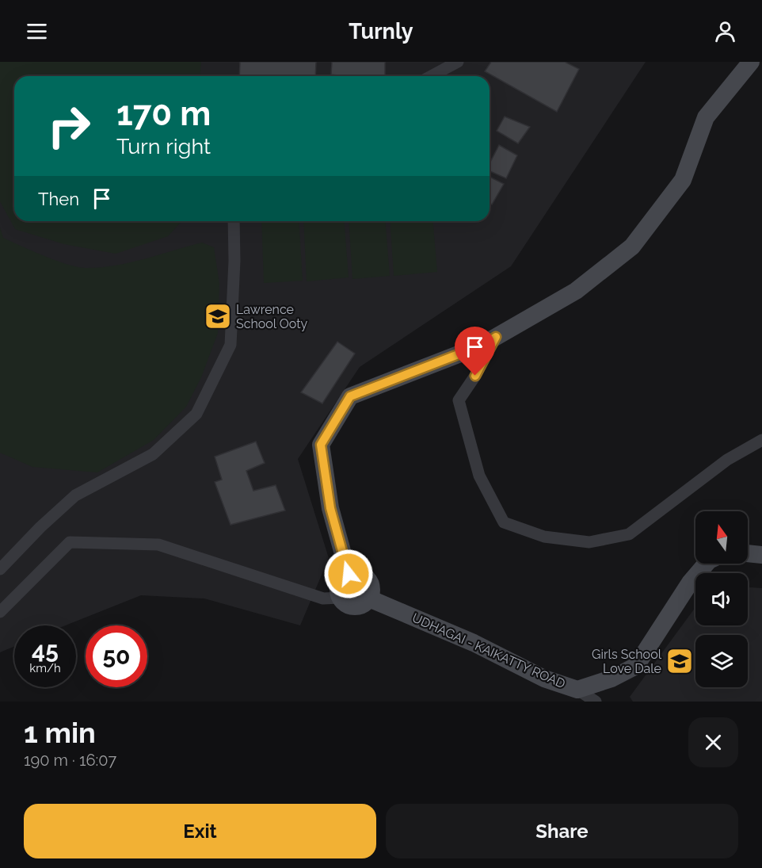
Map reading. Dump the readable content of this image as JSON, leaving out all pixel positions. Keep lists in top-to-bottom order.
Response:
{
  "streets": {
    "main road": ["UDHAGAI - KAIKATTY ROAD"]
  },
  "places": {
    "school or university": ["Lawrence School Ooty", "Girls School Love Dale"]
  },
  "north": "top",
  "page": {
    "header": "Turnly",
    "turn": ["170 m", "Turn right"],
    "then": "Then",
    "speed": "45 km/h",
    "limit": "50",
    "heading": ["1 min", "190 m · 16:07"],
    "buttons": ["Exit", "Share"]
  }
}
